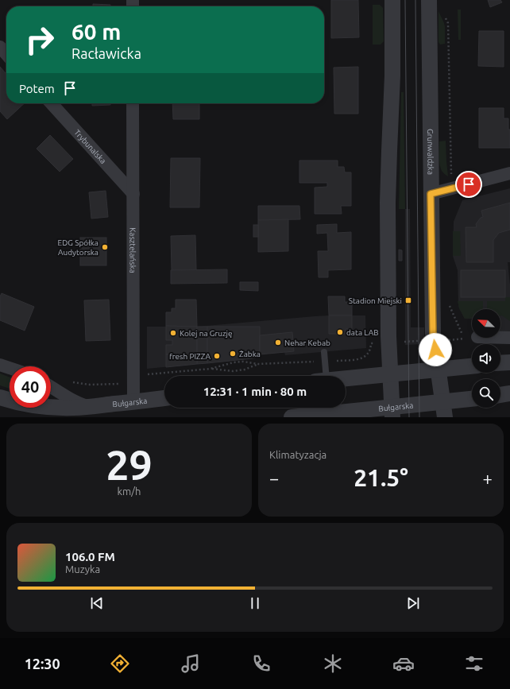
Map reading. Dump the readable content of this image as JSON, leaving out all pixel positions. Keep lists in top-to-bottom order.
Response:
{
  "streets": {
    "street": [
      "Trybunalska",
      "Grunwaldzka",
      "Kasztelańska",
      "Bułgarska"
    ]
  },
  "crossings": [
    ["Trybunalska", "Kasztelańska"],
    ["Grunwaldzka", "Bułgarska"],
    ["Kasztelańska", "Bułgarska"]
  ],
  "places": {
    "other": [
      "EDG Spółka Audytorska",
      "data LAB",
      "Kolej na Gruzję",
      "Nehar Kebab",
      "Żabka",
      "fresh PIZZA"
    ],
    "transit": ["Stadion Miejski"]
  },
  "north": "top left",
  "page": {
    "turn": ["60 m", "Racławicka"],
    "then": "Potem",
    "limit": "40",
    "trip": "12:31 · 1 min · 80 m",
    "tile": [
      ["29", "km/h"],
      "Klimatyzacja"
    ],
    "heat": ["−", "21.5°", "+"],
    "song": ["106.0 FM", "Muzyka"],
    "tabs": "12:30"
  }
}
